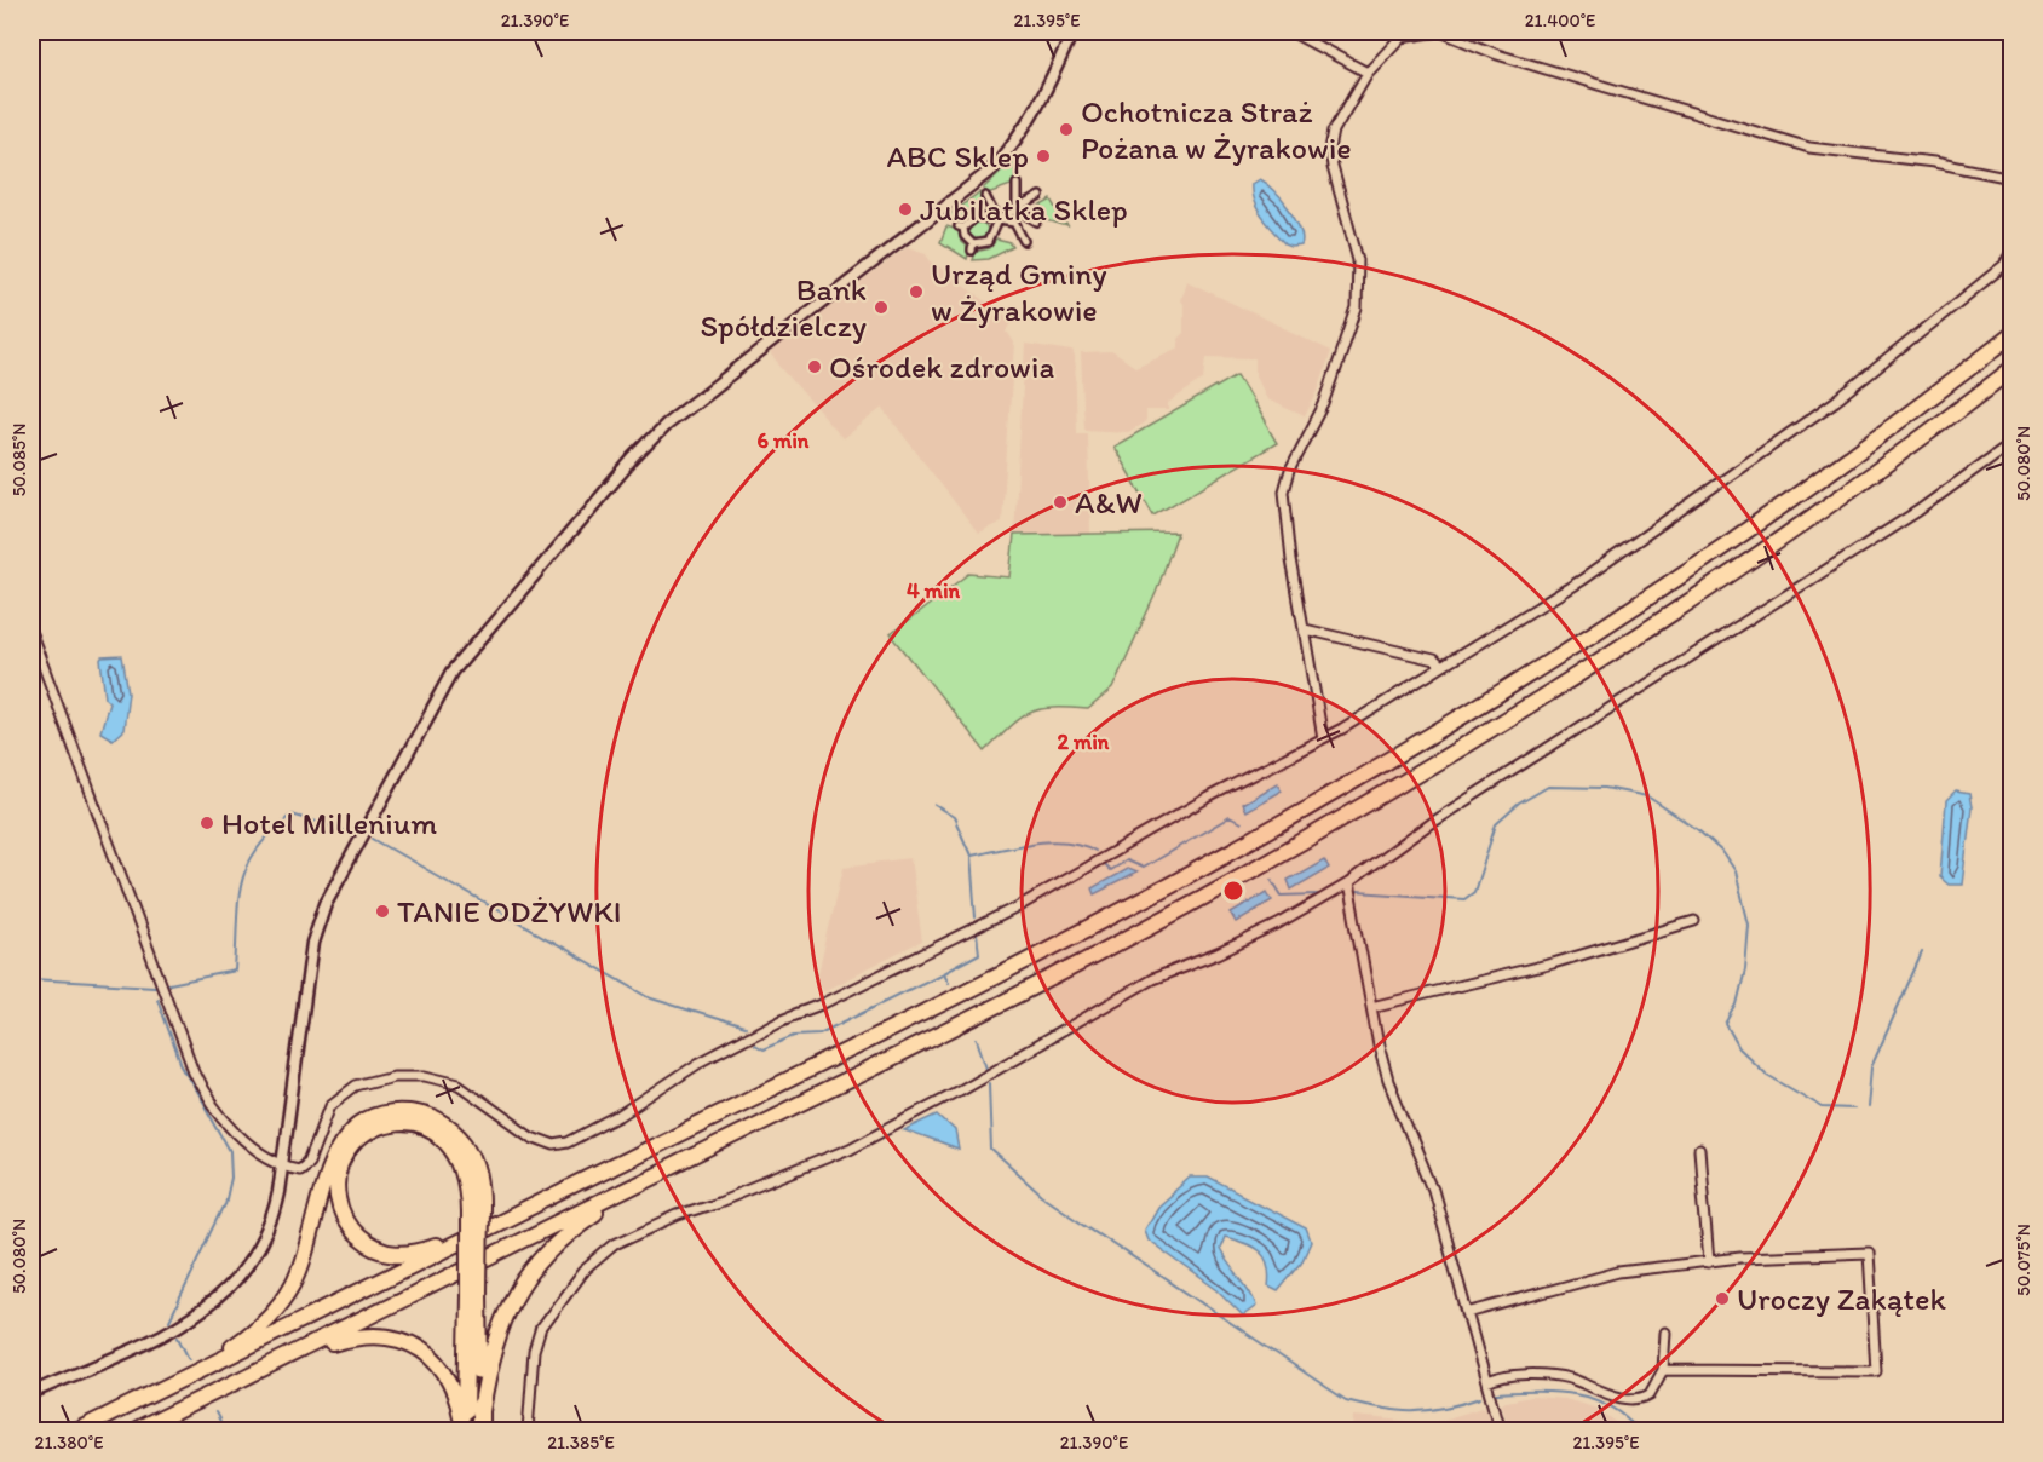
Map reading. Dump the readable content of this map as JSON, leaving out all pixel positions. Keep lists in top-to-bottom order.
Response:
{
  "places": [
    "Ochotnicza Straż Pożana w Żyrakowie",
    "ABC Sklep",
    "Jubilatka Sklep",
    "Urząd Gminy w Żyrakowie",
    "Bank Spółdzielczy",
    "Ośrodek zdrowia",
    "A&W",
    "Hotel Millenium",
    "TANIE ODŻYWKI",
    "Uroczy Zakątek"
  ],
  "coordinates": [
    "21.390°E",
    "21.395°E",
    "21.400°E",
    "50.085°N",
    "50.080°N",
    "50.075°N",
    "21.380°E",
    "21.385°E"
  ],
  "rings": ["6 min", "4 min", "2 min"]
}
